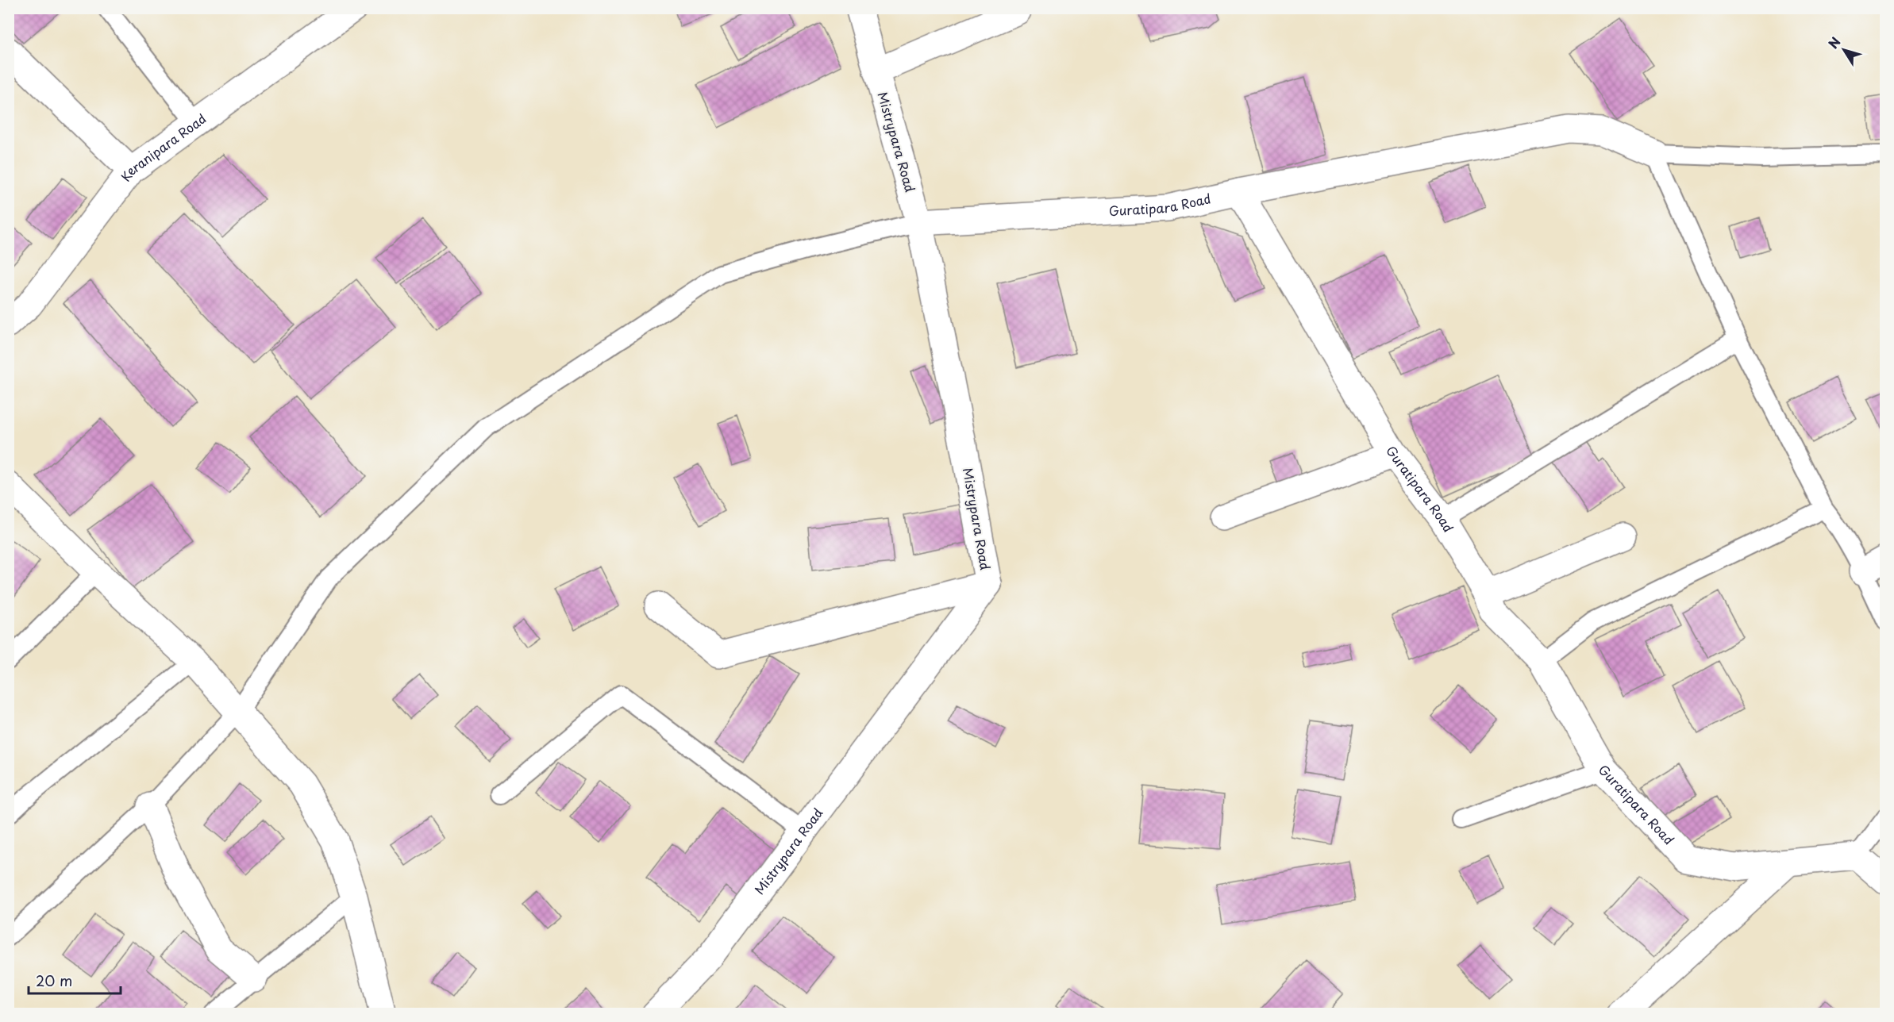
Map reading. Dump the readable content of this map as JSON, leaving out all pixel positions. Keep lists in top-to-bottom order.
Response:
{
  "streets": {
    "street": ["Mistrypara Road", "Keranipara Road", "Guratipara Road"]
  },
  "crossings": [
    ["Mistrypara Road", "Guratipara Road"]
  ],
  "scale_bar": "20 m",
  "north": "top left"
}
